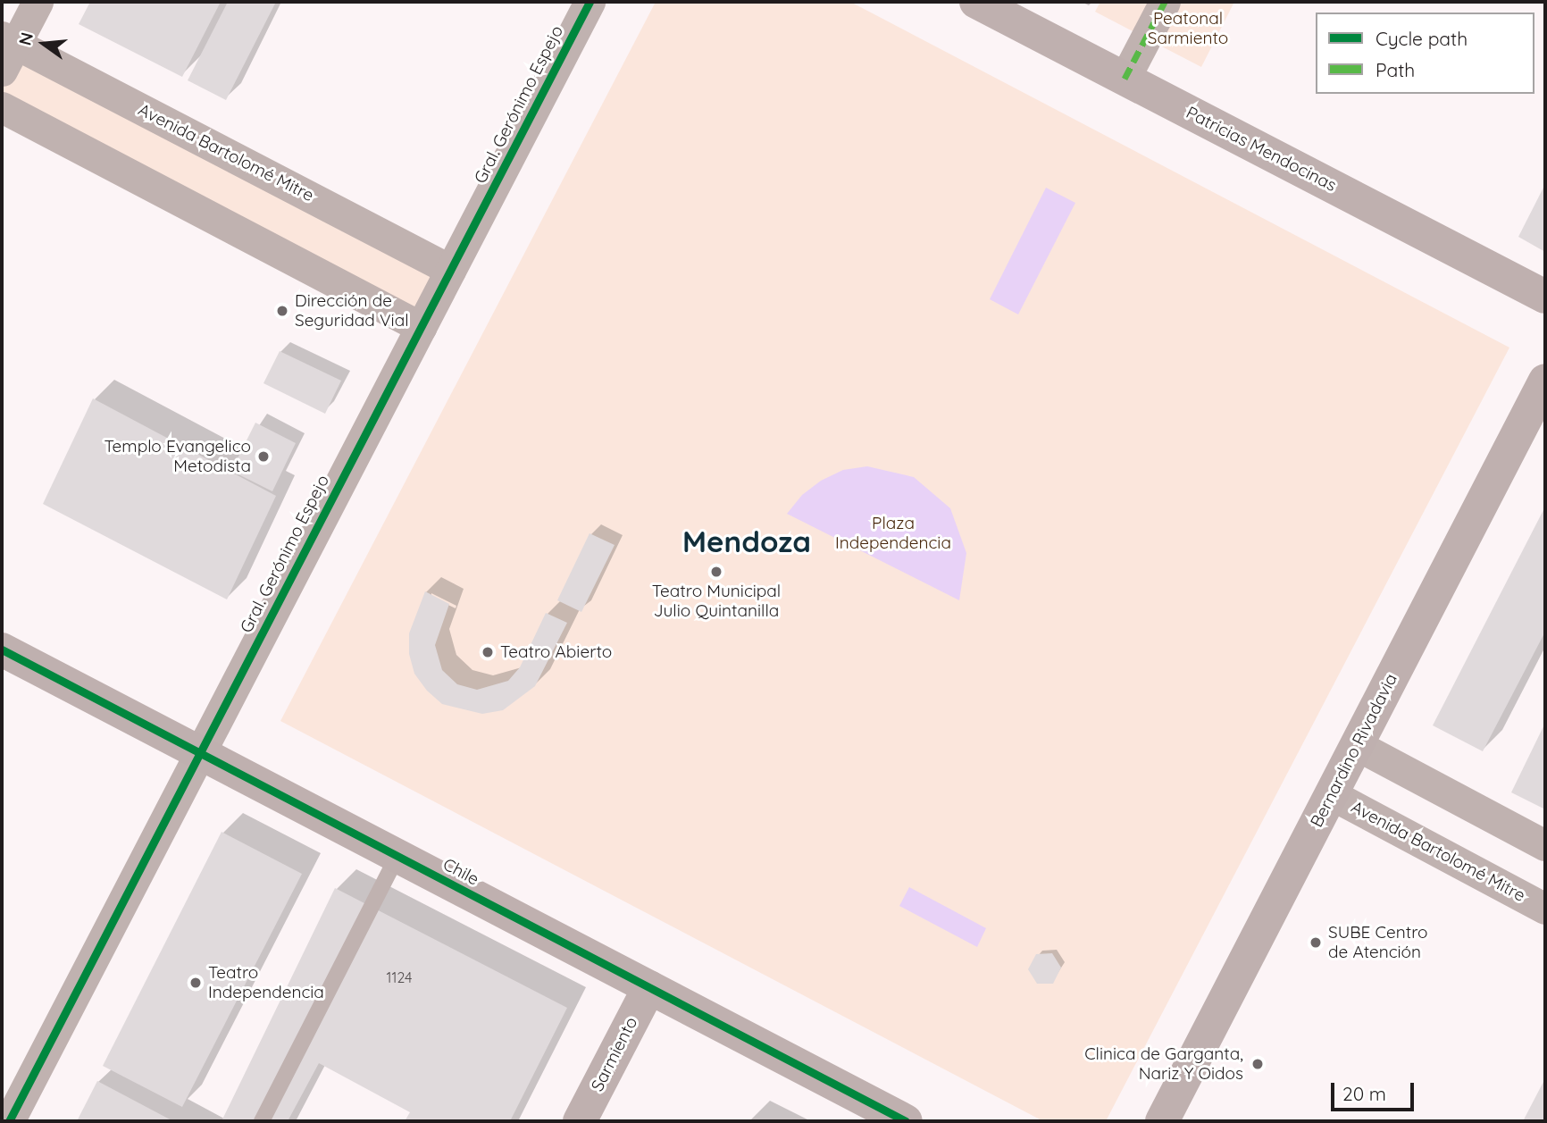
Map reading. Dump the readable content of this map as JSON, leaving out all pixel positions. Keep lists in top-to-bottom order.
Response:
{
  "streets": {
    "street": [
      "Gral. Gerónimo Espejo",
      "Patricias Mendocinas",
      "Avenida Bartolomé Mitre",
      "Bernardino Rivadavia",
      "Chile",
      "Sarmiento"
    ]
  },
  "crossings": [
    ["Gral. Gerónimo Espejo", "Avenida Bartolomé Mitre"],
    ["Gral. Gerónimo Espejo", "Chile"],
    ["Avenida Bartolomé Mitre", "Bernardino Rivadavia"],
    ["Chile", "Sarmiento"]
  ],
  "districts": ["Mendoza"],
  "parks": ["Peatonal Sarmiento", "Plaza Independencia"],
  "places": [
    "Dirección de Seguridad Vial",
    "Templo Evangelico Metodista",
    "Teatro Municipal Julio Quintanilla",
    "Teatro Abierto",
    "SUBE Centro de Atención",
    "Teatro Independencia",
    "Clinica de Garganta, Nariz Y Oidos"
  ],
  "house_numbers": ["1124"],
  "legend": ["Cycle path", "Path"],
  "scale_bar": "20 m",
  "north": "left"
}
